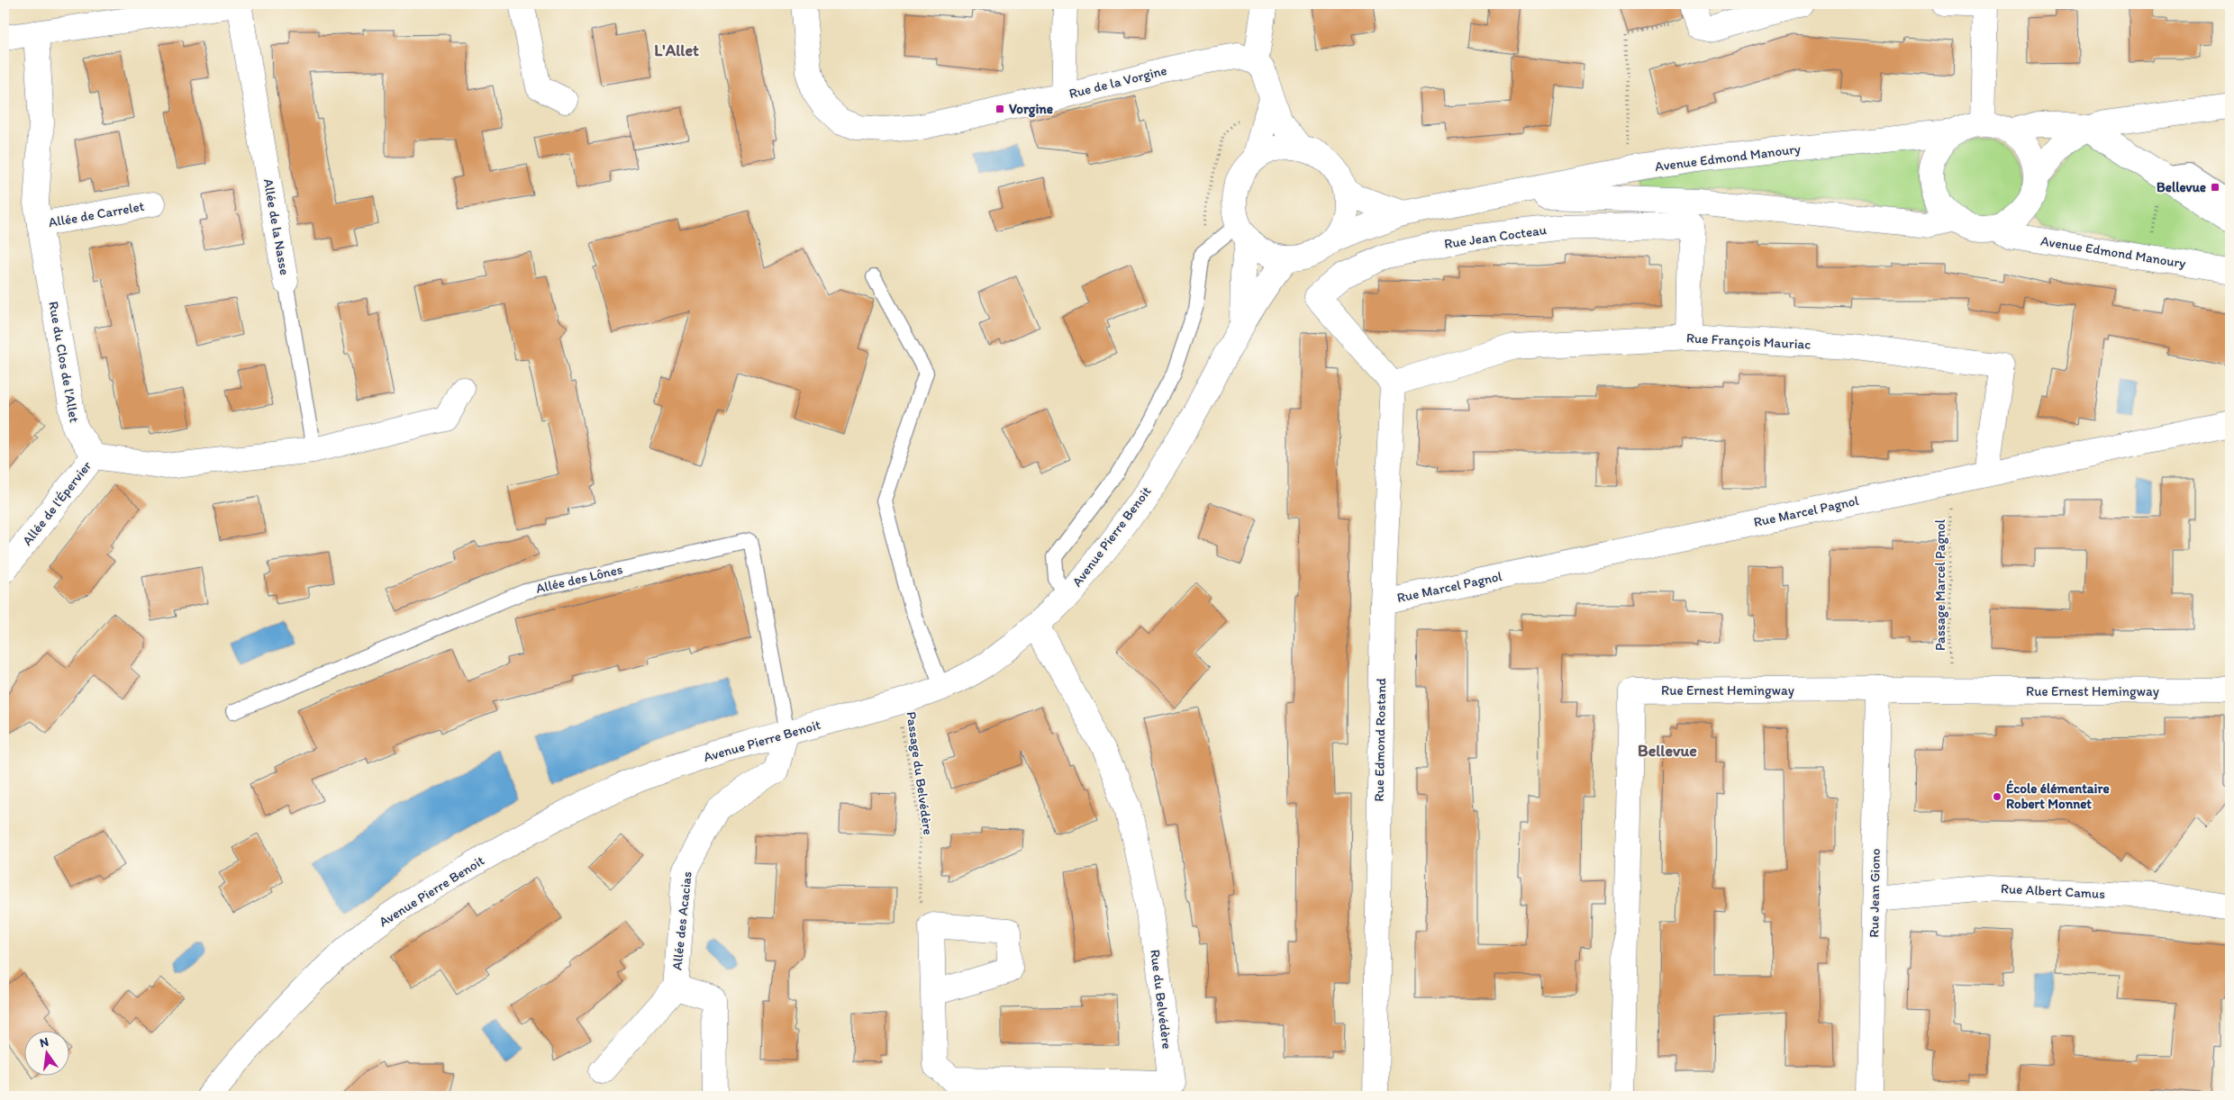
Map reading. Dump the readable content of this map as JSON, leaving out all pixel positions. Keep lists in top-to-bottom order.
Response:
{
  "streets": {
    "street": [
      "Rue de la Vorgine",
      "Avenue Edmond Manoury",
      "Allée de Carrelet",
      "Allée de la Nasse",
      "Rue Jean Cocteau",
      "Rue François Mauriac",
      "Rue du Clos de l'Allet",
      "Allée de l'Épervier",
      "Rue Marcel Pagnol",
      "Avenue Pierre Benoit",
      "Rue Ernest Hemingway",
      "Rue Edmond Rostand",
      "Rue Albert Camus",
      "Rue Jean Giono",
      "Allée des Acacias",
      "Rue du Belvédère"
    ],
    "lane": ["Allée des Lônes"],
    "path": ["Passage Marcel Pagnol", "Passage du Belvédère"]
  },
  "crossings": [
    ["Avenue Edmond Manoury", "Avenue Pierre Benoit"],
    ["Allée de Carrelet", "Rue du Clos de l'Allet"],
    ["Rue Jean Cocteau", "Rue François Mauriac"],
    ["Rue Jean Cocteau", "Rue Edmond Rostand"],
    ["Rue François Mauriac", "Rue Marcel Pagnol"],
    ["Rue François Mauriac", "Rue Edmond Rostand"],
    ["Rue du Clos de l'Allet", "Allée de l'Épervier"],
    ["Rue Marcel Pagnol", "Passage Marcel Pagnol"],
    ["Rue Marcel Pagnol", "Rue Edmond Rostand"],
    ["Avenue Pierre Benoit", "Allée des Lônes"],
    ["Avenue Pierre Benoit", "Passage du Belvédère"],
    ["Avenue Pierre Benoit", "Allée des Acacias"],
    ["Avenue Pierre Benoit", "Rue du Belvédère"],
    ["Allée des Lônes", "Allée des Acacias"],
    ["Passage Marcel Pagnol", "Rue Ernest Hemingway"],
    ["Rue Ernest Hemingway", "Rue Jean Giono"],
    ["Passage du Belvédère", "Rue du Belvédère"],
    ["Rue Albert Camus", "Rue Jean Giono"]
  ],
  "districts": ["L'Allet", "Bellevue"],
  "places": {
    "transit": ["Vorgine", "Bellevue"],
    "other": ["École élémentaire Robert Monnet"]
  },
  "north": "top"
}
